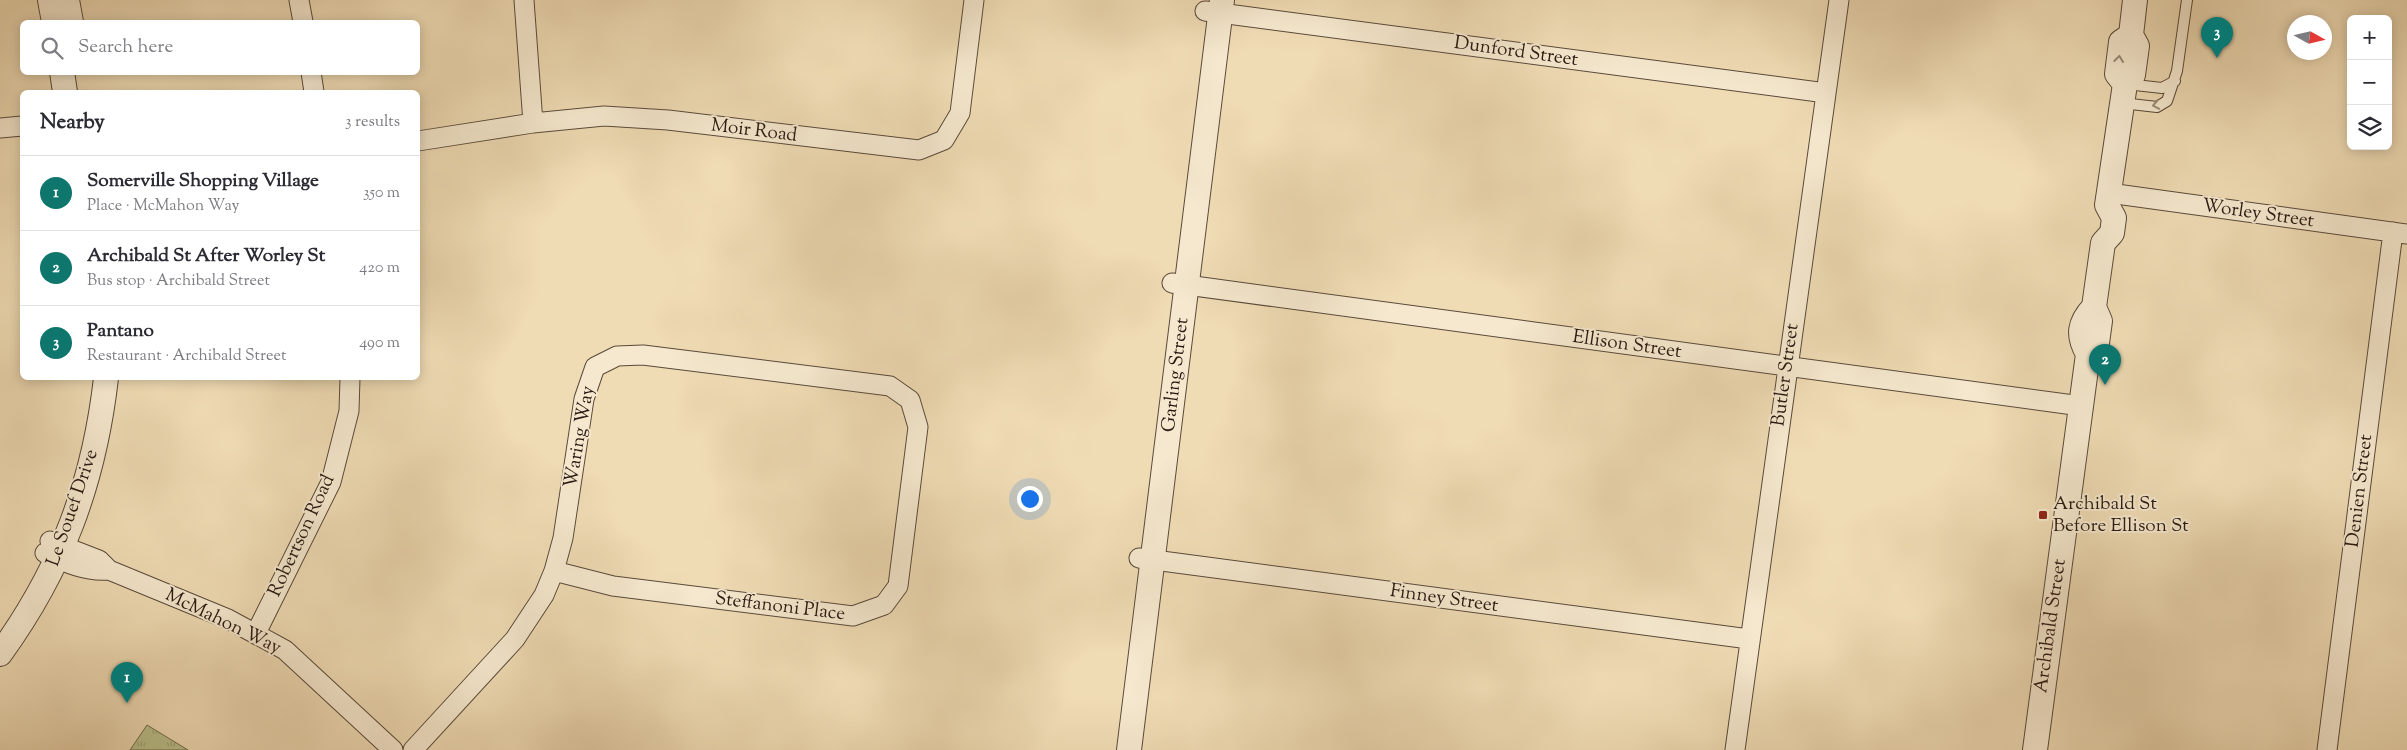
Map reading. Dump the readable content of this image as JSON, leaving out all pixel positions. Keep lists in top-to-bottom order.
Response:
{
  "streets": {
    "street": [
      "Dunford Street",
      "Moir Road",
      "Worley Street",
      "Ellison Street",
      "Garling Street",
      "Butler Street",
      "Waring Way",
      "Denien Street",
      "Le Souef Drive",
      "Robertson Road",
      "Finney Street",
      "Steffanoni Place",
      "McMahon Way",
      "Archibald Street"
    ]
  },
  "crossings": [
    ["Dunford Street", "Garling Street"],
    ["Dunford Street", "Butler Street"],
    ["Worley Street", "Denien Street"],
    ["Worley Street", "Archibald Street"],
    ["Ellison Street", "Garling Street"],
    ["Ellison Street", "Butler Street"],
    ["Ellison Street", "Archibald Street"],
    ["Garling Street", "Finney Street"],
    ["Butler Street", "Finney Street"],
    ["Waring Way", "Steffanoni Place"],
    ["Le Souef Drive", "McMahon Way"],
    ["Robertson Road", "McMahon Way"]
  ],
  "places": {
    "transit": ["Archibald St Before Ellison St"]
  },
  "north": "right",
  "page": {
    "map_buttons": ["+", "−"],
    "pins": ["3", "2", "1"],
    "search": "Search here",
    "heading": ["Nearby", "3 results"],
    "list": [
      {
        "mark": "1",
        "name": "Somerville Shopping Village",
        "note": "Place · McMahon Way",
        "value": "350 m"
      },
      {
        "mark": "2",
        "name": "Archibald St After Worley St",
        "note": "Bus stop · Archibald Street",
        "value": "420 m"
      },
      {
        "mark": "3",
        "name": "Pantano",
        "note": "Restaurant · Archibald Street",
        "value": "490 m"
      }
    ]
  }
}
